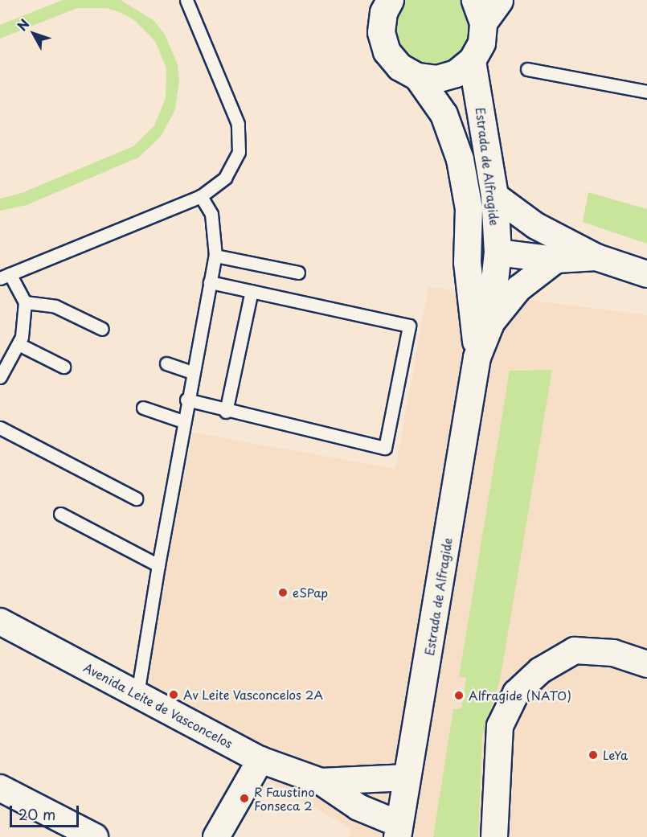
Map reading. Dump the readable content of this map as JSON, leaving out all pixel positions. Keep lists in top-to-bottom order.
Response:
{
  "streets": {
    "street": ["Estrada de Alfragide", "Avenida Leite de Vasconcelos"]
  },
  "crossings": [
    ["Estrada de Alfragide", "Avenida Leite de Vasconcelos"]
  ],
  "places": [
    "eSPap",
    "Av Leite Vasconcelos 2A",
    "Alfragide (NATO)",
    "LeYa",
    "R Faustino Fonseca 2"
  ],
  "scale_bar": "20 m",
  "north": "top left"
}
